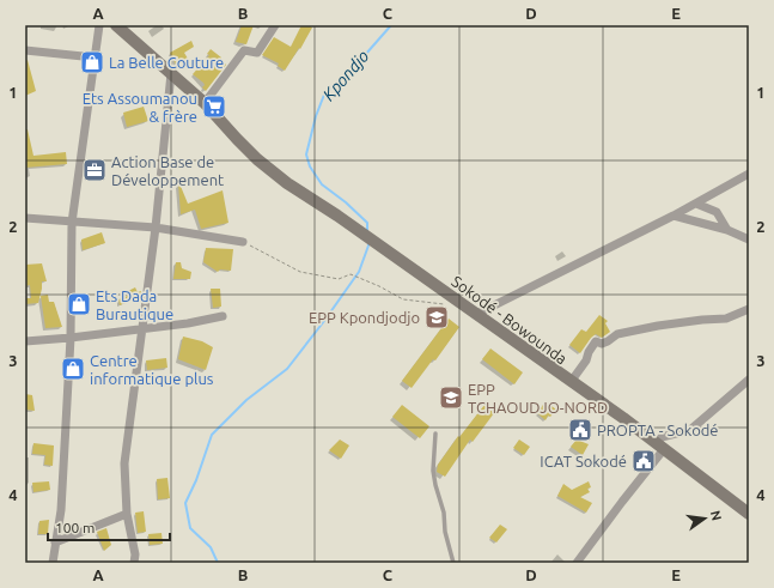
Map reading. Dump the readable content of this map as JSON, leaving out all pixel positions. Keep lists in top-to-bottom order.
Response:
{
  "streets": {
    "main road": ["Sokodé - Bowounda"]
  },
  "water": ["Kpondjo"],
  "places": {
    "shop": ["La Belle Couture", "Ets Dada Burautique", "Centre informatique plus"],
    "supermarket": ["Ets Assoumanou & frère"],
    "office": ["Action Base de Développement"],
    "school or university": ["EPP Kpondjodjo", "EPP TCHAOUDJO-NORD"],
    "public building": ["PROPTA - Sokodé", "ICAT Sokodé"]
  },
  "scale_bar": "100 m",
  "north": "right",
  "grid": {
    "columns": [
      "A",
      "B",
      "C",
      "D",
      "E"
    ],
    "rows": [
      "1",
      "2",
      "3",
      "4"
    ]
  }
}
